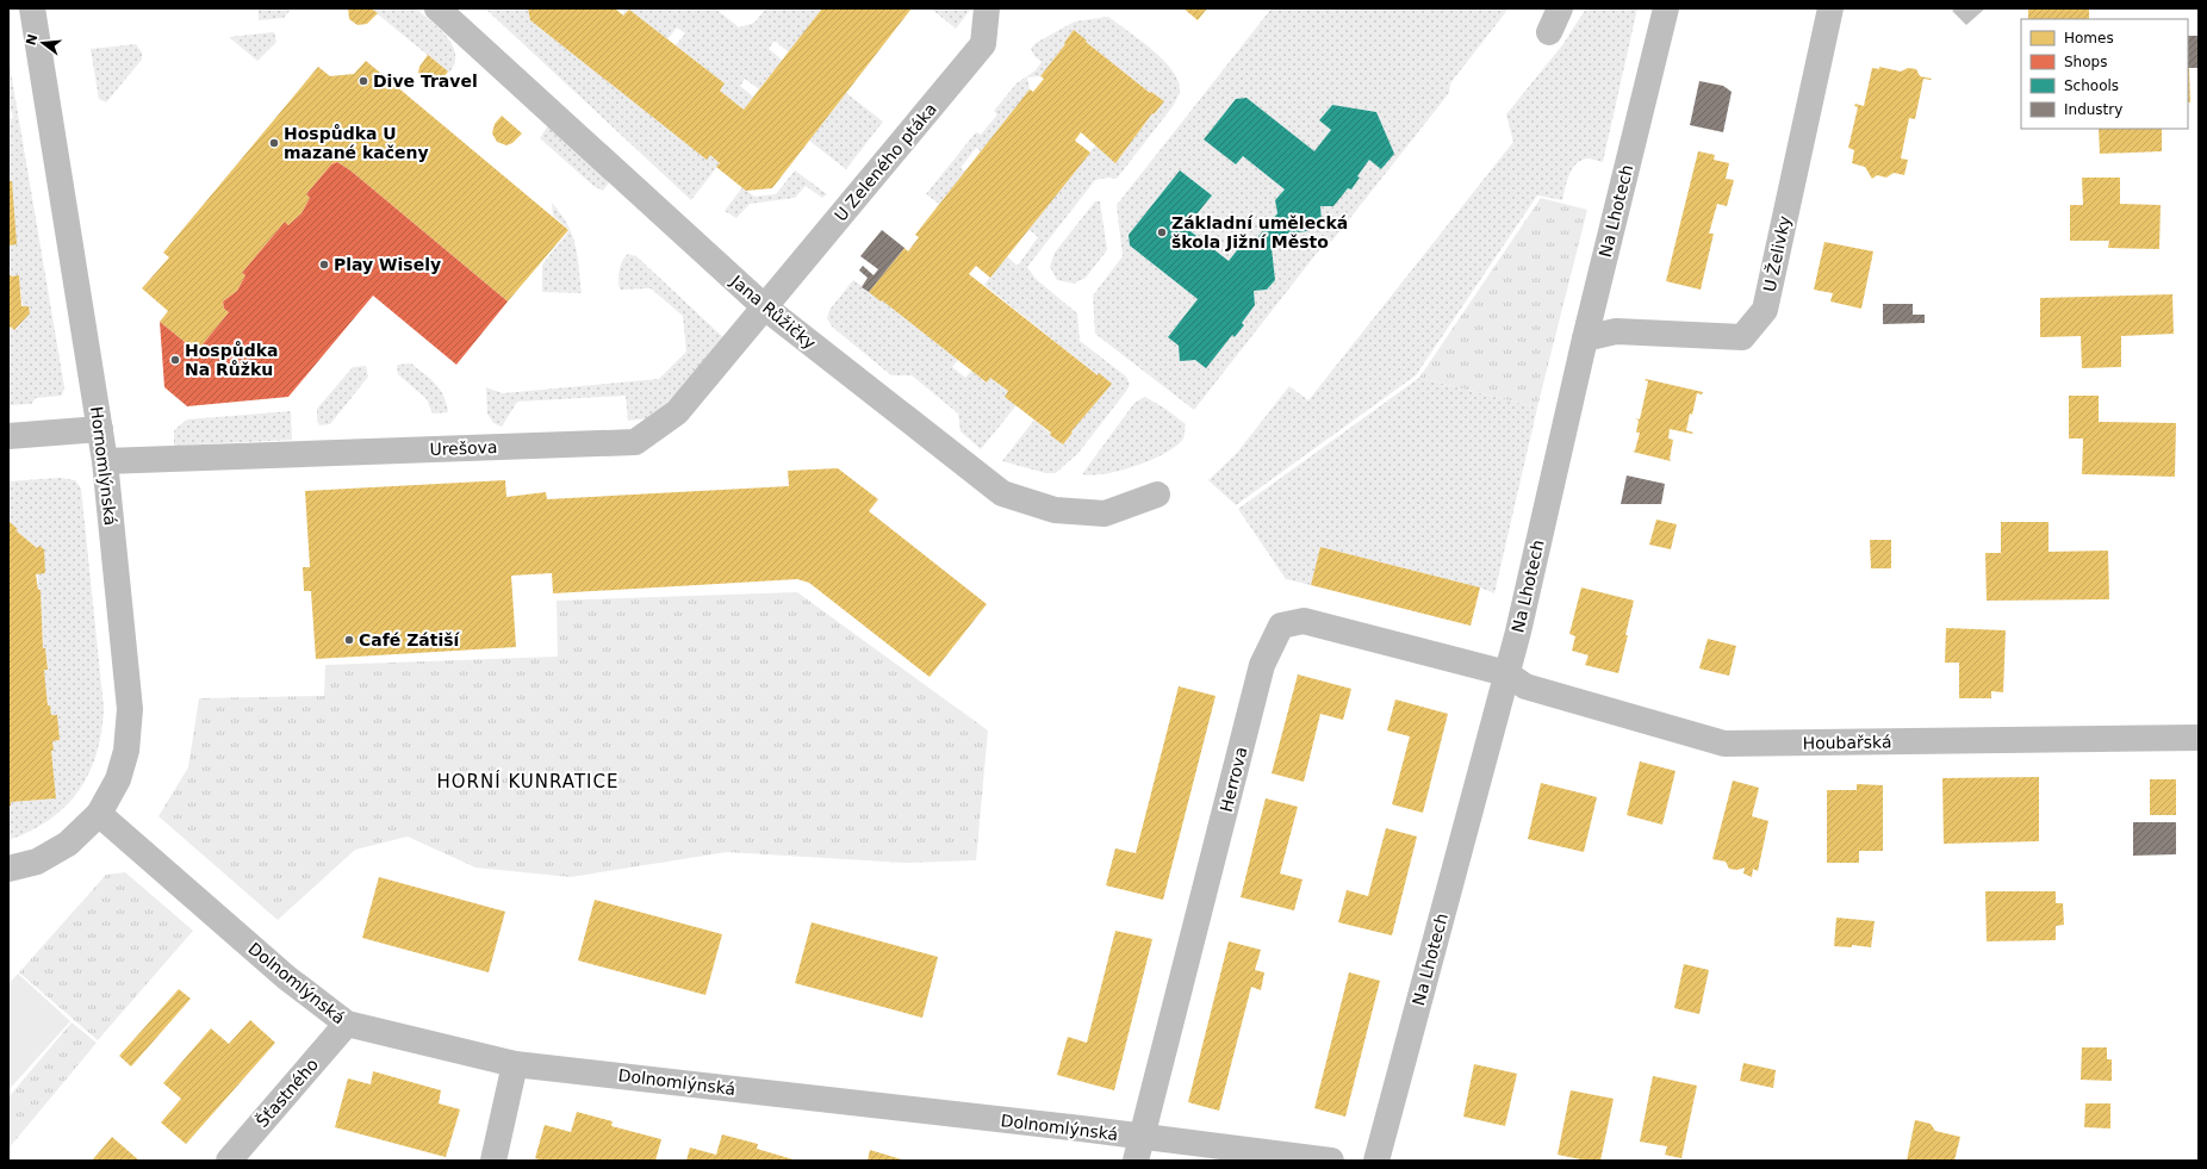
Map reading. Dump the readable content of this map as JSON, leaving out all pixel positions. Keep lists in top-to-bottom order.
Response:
{
  "streets": {
    "street": [
      "U Zeleného ptáka",
      "Na Lhotech",
      "U Želivky",
      "Jana Růžičky",
      "Urešova",
      "Hornomlýnská",
      "Houbařská",
      "Herrova",
      "Dolnomlýnská",
      "Šťastného"
    ]
  },
  "crossings": [
    ["U Zeleného ptáka", "Jana Růžičky"],
    ["U Zeleného ptáka", "Urešova"],
    ["Na Lhotech", "U Želivky"],
    ["Na Lhotech", "Houbařská"],
    ["Na Lhotech", "Herrova"],
    ["Jana Růžičky", "Urešova"],
    ["Urešova", "Hornomlýnská"],
    ["Hornomlýnská", "Dolnomlýnská"],
    ["Houbařská", "Herrova"],
    ["Herrova", "Dolnomlýnská"],
    ["Dolnomlýnská", "Šťastného"]
  ],
  "districts": ["HORNÍ KUNRATICE"],
  "places": [
    "Dive Travel",
    "Hospůdka U mazané kačeny",
    "Základní umělecká škola Jižní Město",
    "Play Wisely",
    "Hospůdka Na Růžku",
    "Café Zátiší"
  ],
  "legend": [
    "Homes",
    "Shops",
    "Schools",
    "Industry"
  ],
  "north": "left"
}
